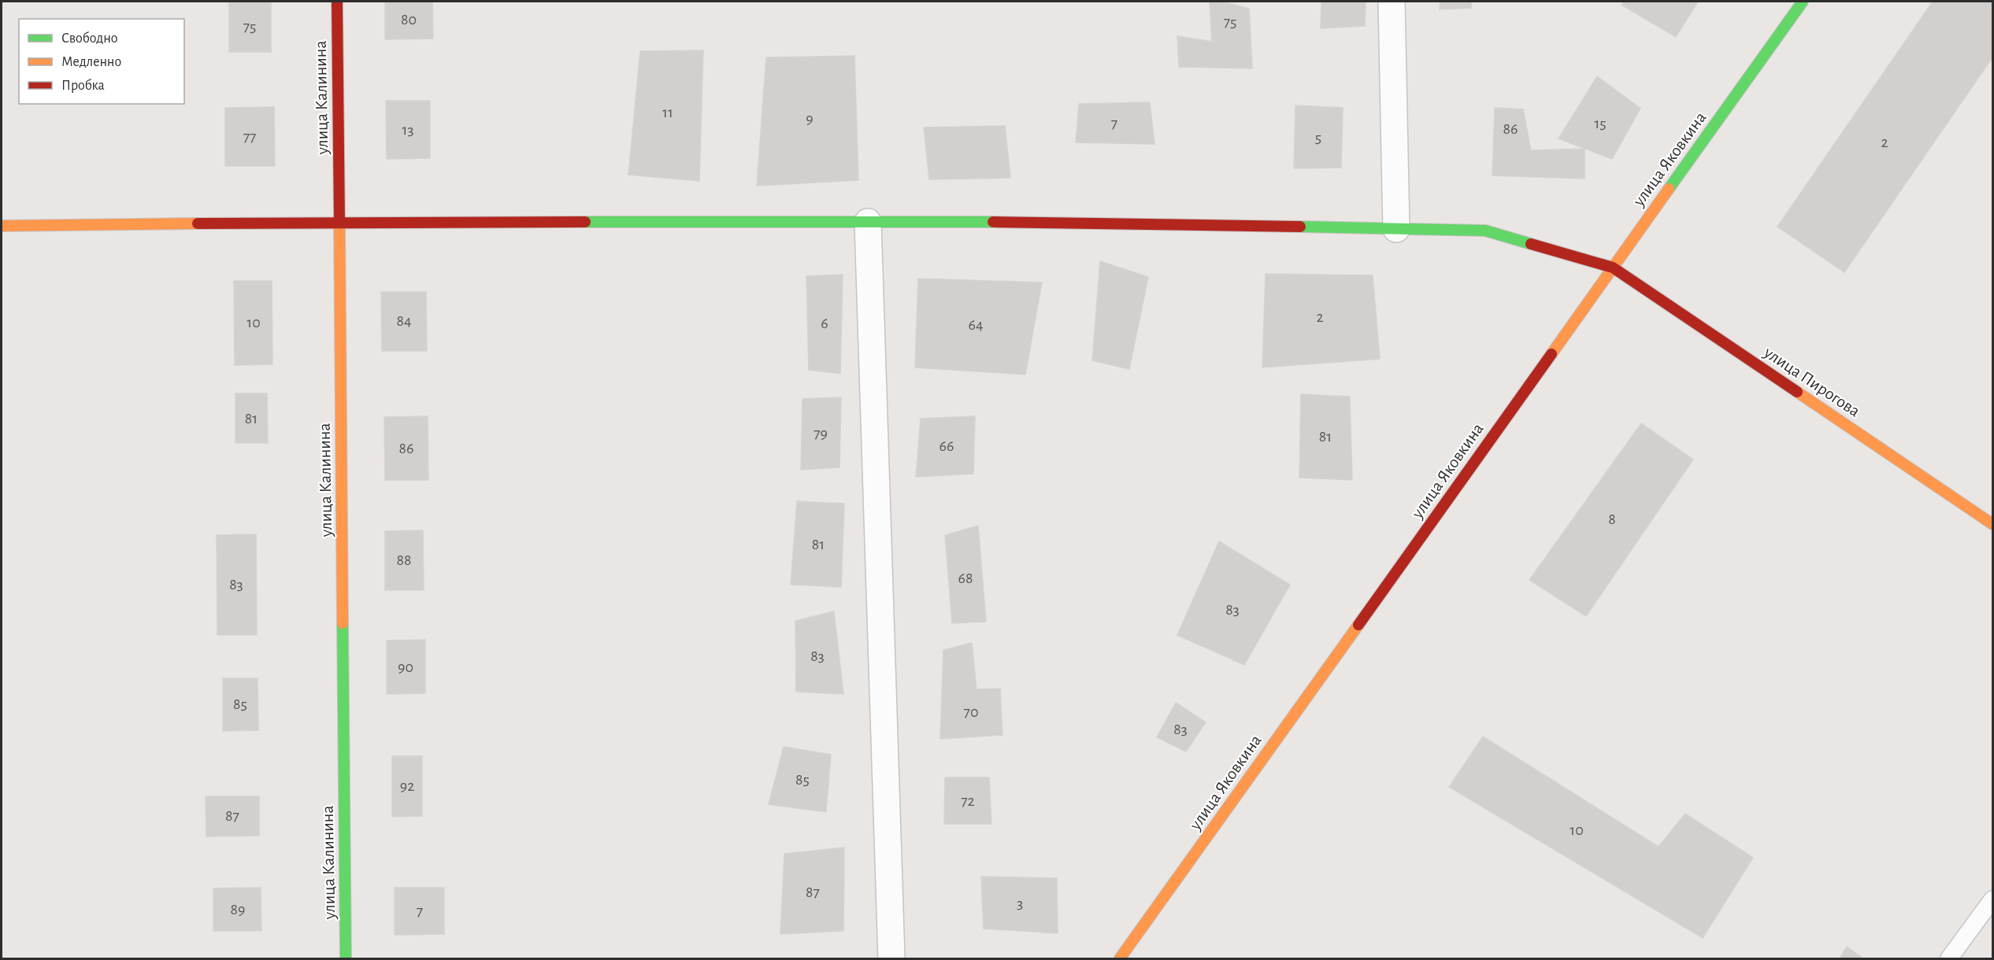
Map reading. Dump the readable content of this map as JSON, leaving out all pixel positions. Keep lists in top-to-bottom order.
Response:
{
  "streets": {
    "street": ["улица Калинина", "улица Яковкина", "улица Пирогова"]
  },
  "crossings": [
    ["улица Калинина", "улица Пирогова"],
    ["улица Яковкина", "улица Пирогова"]
  ],
  "house_numbers": [
    "80",
    "75",
    "75",
    "11",
    "9",
    "7",
    "15",
    "86",
    "13",
    "77",
    "5",
    "2",
    "2",
    "84",
    "10",
    "6",
    "64",
    "81",
    "79",
    "81",
    "66",
    "86",
    "8",
    "81",
    "88",
    "68",
    "83",
    "83",
    "83",
    "90",
    "85",
    "70",
    "83",
    "85",
    "92",
    "72",
    "87",
    "10",
    "87",
    "3",
    "89",
    "7"
  ],
  "legend": ["Свободно", "Медленно", "Пробка"]
}
